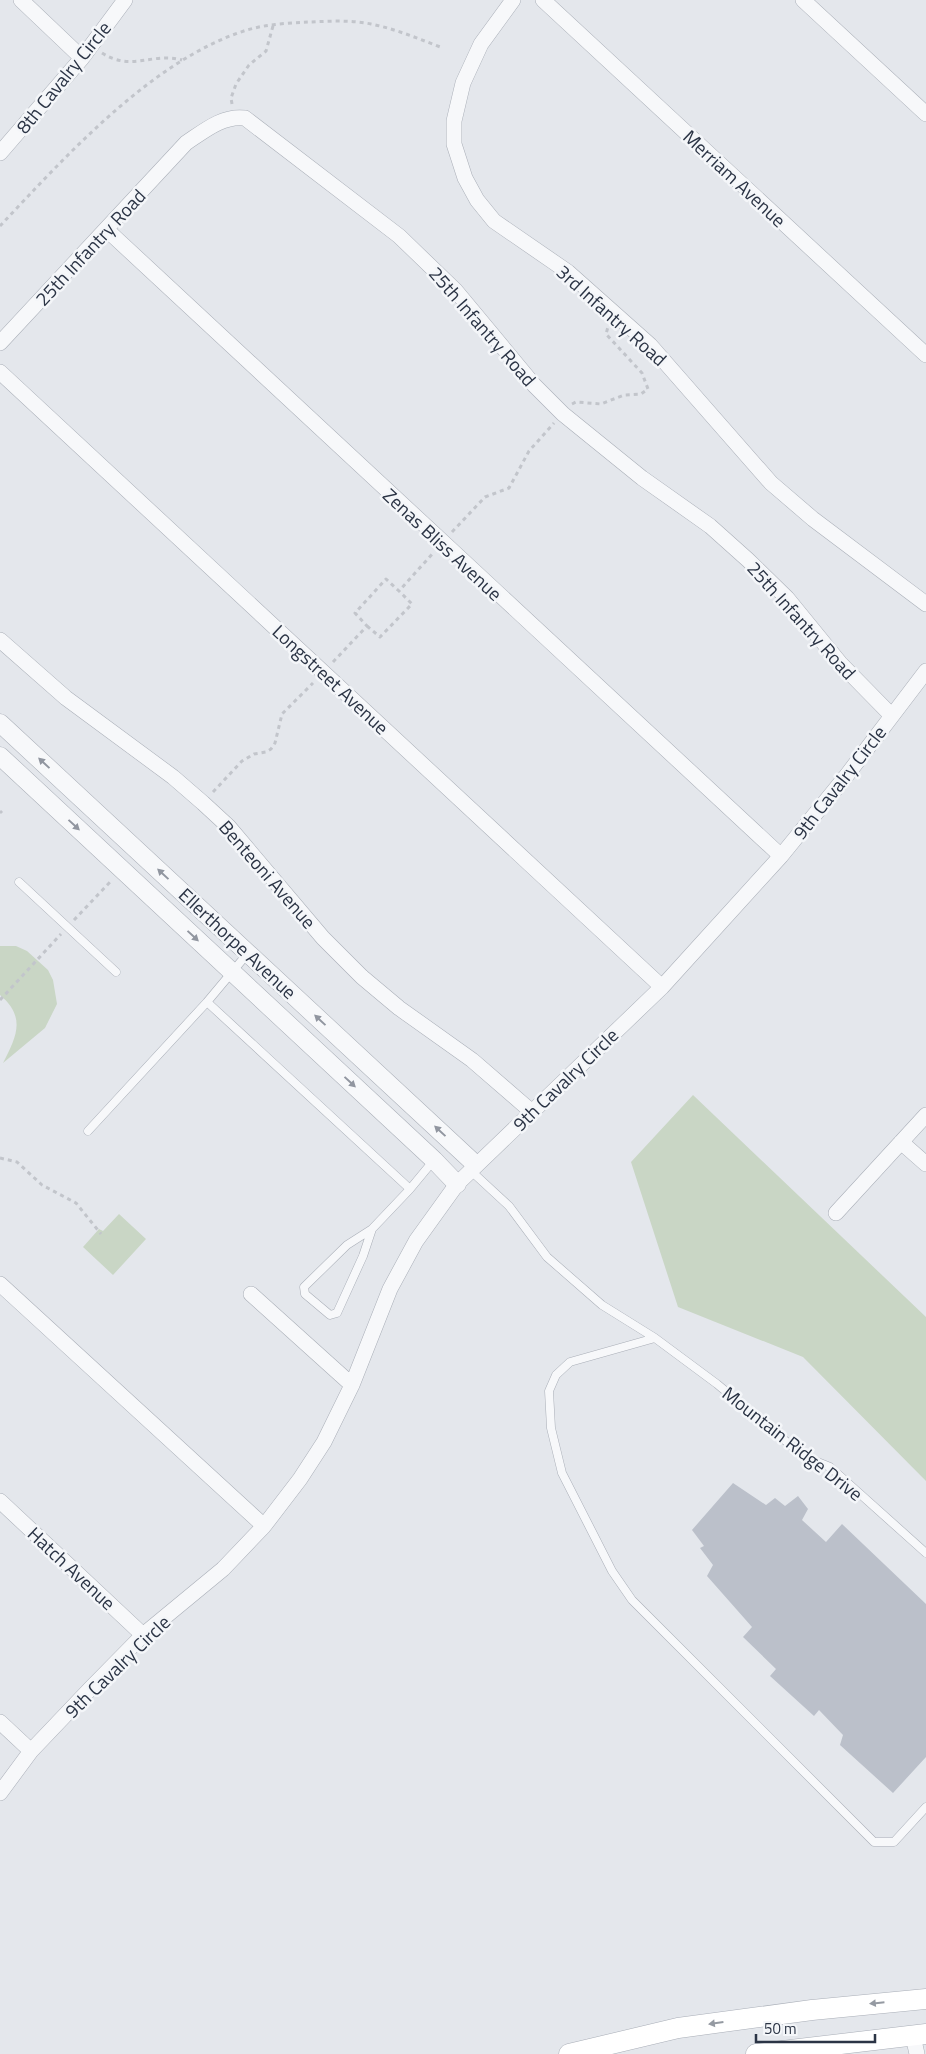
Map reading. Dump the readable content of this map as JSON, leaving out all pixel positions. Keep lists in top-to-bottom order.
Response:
{
  "streets": {
    "street": [
      "8th Cavalry Circle",
      "Merriam Avenue",
      "25th Infantry Road",
      "3rd Infantry Road",
      "Zenas Bliss Avenue",
      "Longstreet Avenue",
      "9th Cavalry Circle",
      "Benteoni Avenue",
      "Ellerthorpe Avenue",
      "Hatch Avenue"
    ],
    "lane": ["Mountain Ridge Drive"]
  },
  "crossings": [
    ["25th Infantry Road", "Zenas Bliss Avenue"],
    ["25th Infantry Road", "9th Cavalry Circle"],
    ["Zenas Bliss Avenue", "9th Cavalry Circle"],
    ["Longstreet Avenue", "9th Cavalry Circle"],
    ["9th Cavalry Circle", "Benteoni Avenue"],
    ["9th Cavalry Circle", "Ellerthorpe Avenue"],
    ["9th Cavalry Circle", "Mountain Ridge Drive"],
    ["9th Cavalry Circle", "Hatch Avenue"],
    ["Ellerthorpe Avenue", "Mountain Ridge Drive"]
  ],
  "scale_bar": "50 m"
}
